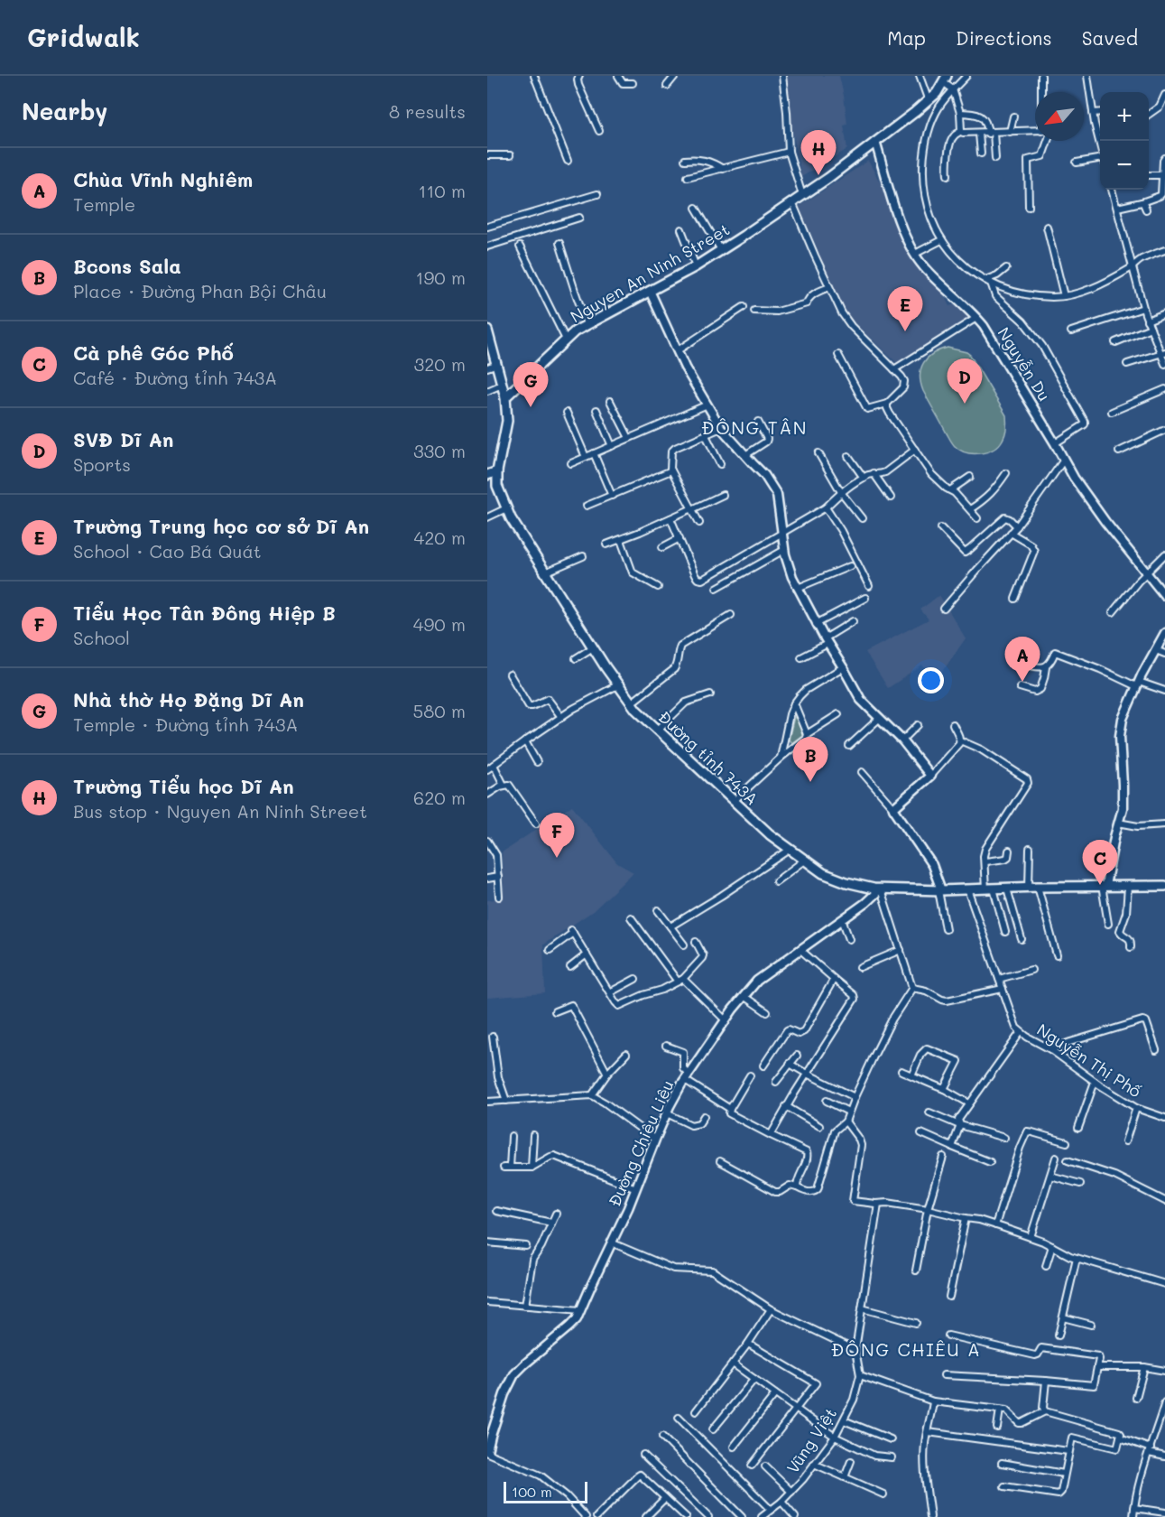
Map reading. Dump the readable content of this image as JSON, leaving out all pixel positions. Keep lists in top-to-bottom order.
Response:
{
  "streets": {
    "main road": ["Nguyen An Ninh Street", "Đường tỉnh 743A"],
    "street": [
      "Nguyễn Du",
      "Nguyễn Thị Phố",
      "Đường Chiêu Liêu",
      "Vũng Việt"
    ]
  },
  "crossings": [
    ["Nguyen An Ninh Street", "Nguyễn Du"],
    ["Nguyen An Ninh Street", "Đường tỉnh 743A"],
    ["Đường tỉnh 743A", "Nguyễn Thị Phố"],
    ["Đường tỉnh 743A", "Đường Chiêu Liêu"]
  ],
  "districts": ["ĐÔNG TÂN", "ĐÔNG CHIÊU A"],
  "scale_bar": "100 m",
  "north": "bottom left",
  "page": {
    "header": "Gridwalk",
    "nav": ["Map", "Directions", "Saved"],
    "heading": ["Nearby", "8 results"],
    "map_buttons": ["+", "−"],
    "pins": [
      "H",
      "E",
      "D",
      "G",
      "A",
      "B",
      "F",
      "C"
    ],
    "list": [
      {
        "mark": "A",
        "name": "Chùa Vĩnh Nghiêm",
        "note": "Temple",
        "value": "110 m"
      },
      {
        "mark": "B",
        "name": "Bcons Sala",
        "note": "Place · Đường Phan Bội Châu",
        "value": "190 m"
      },
      {
        "mark": "C",
        "name": "Cà phê Góc Phố",
        "note": "Café · Đường tỉnh 743A",
        "value": "320 m"
      },
      {
        "mark": "D",
        "name": "SVĐ Dĩ An",
        "note": "Sports",
        "value": "330 m"
      },
      {
        "mark": "E",
        "name": "Trường Trung học cơ sở Dĩ An",
        "note": "School · Cao Bá Quát",
        "value": "420 m"
      },
      {
        "mark": "F",
        "name": "Tiểu Học Tân Đông Hiệp B",
        "note": "School",
        "value": "490 m"
      },
      {
        "mark": "G",
        "name": "Nhà thờ Họ Đặng Dĩ An",
        "note": "Temple · Đường tỉnh 743A",
        "value": "580 m"
      },
      {
        "mark": "H",
        "name": "Trường Tiểu học Dĩ An",
        "note": "Bus stop · Nguyen An Ninh Street",
        "value": "620 m"
      }
    ],
    "scale": "100 m"
  }
}
